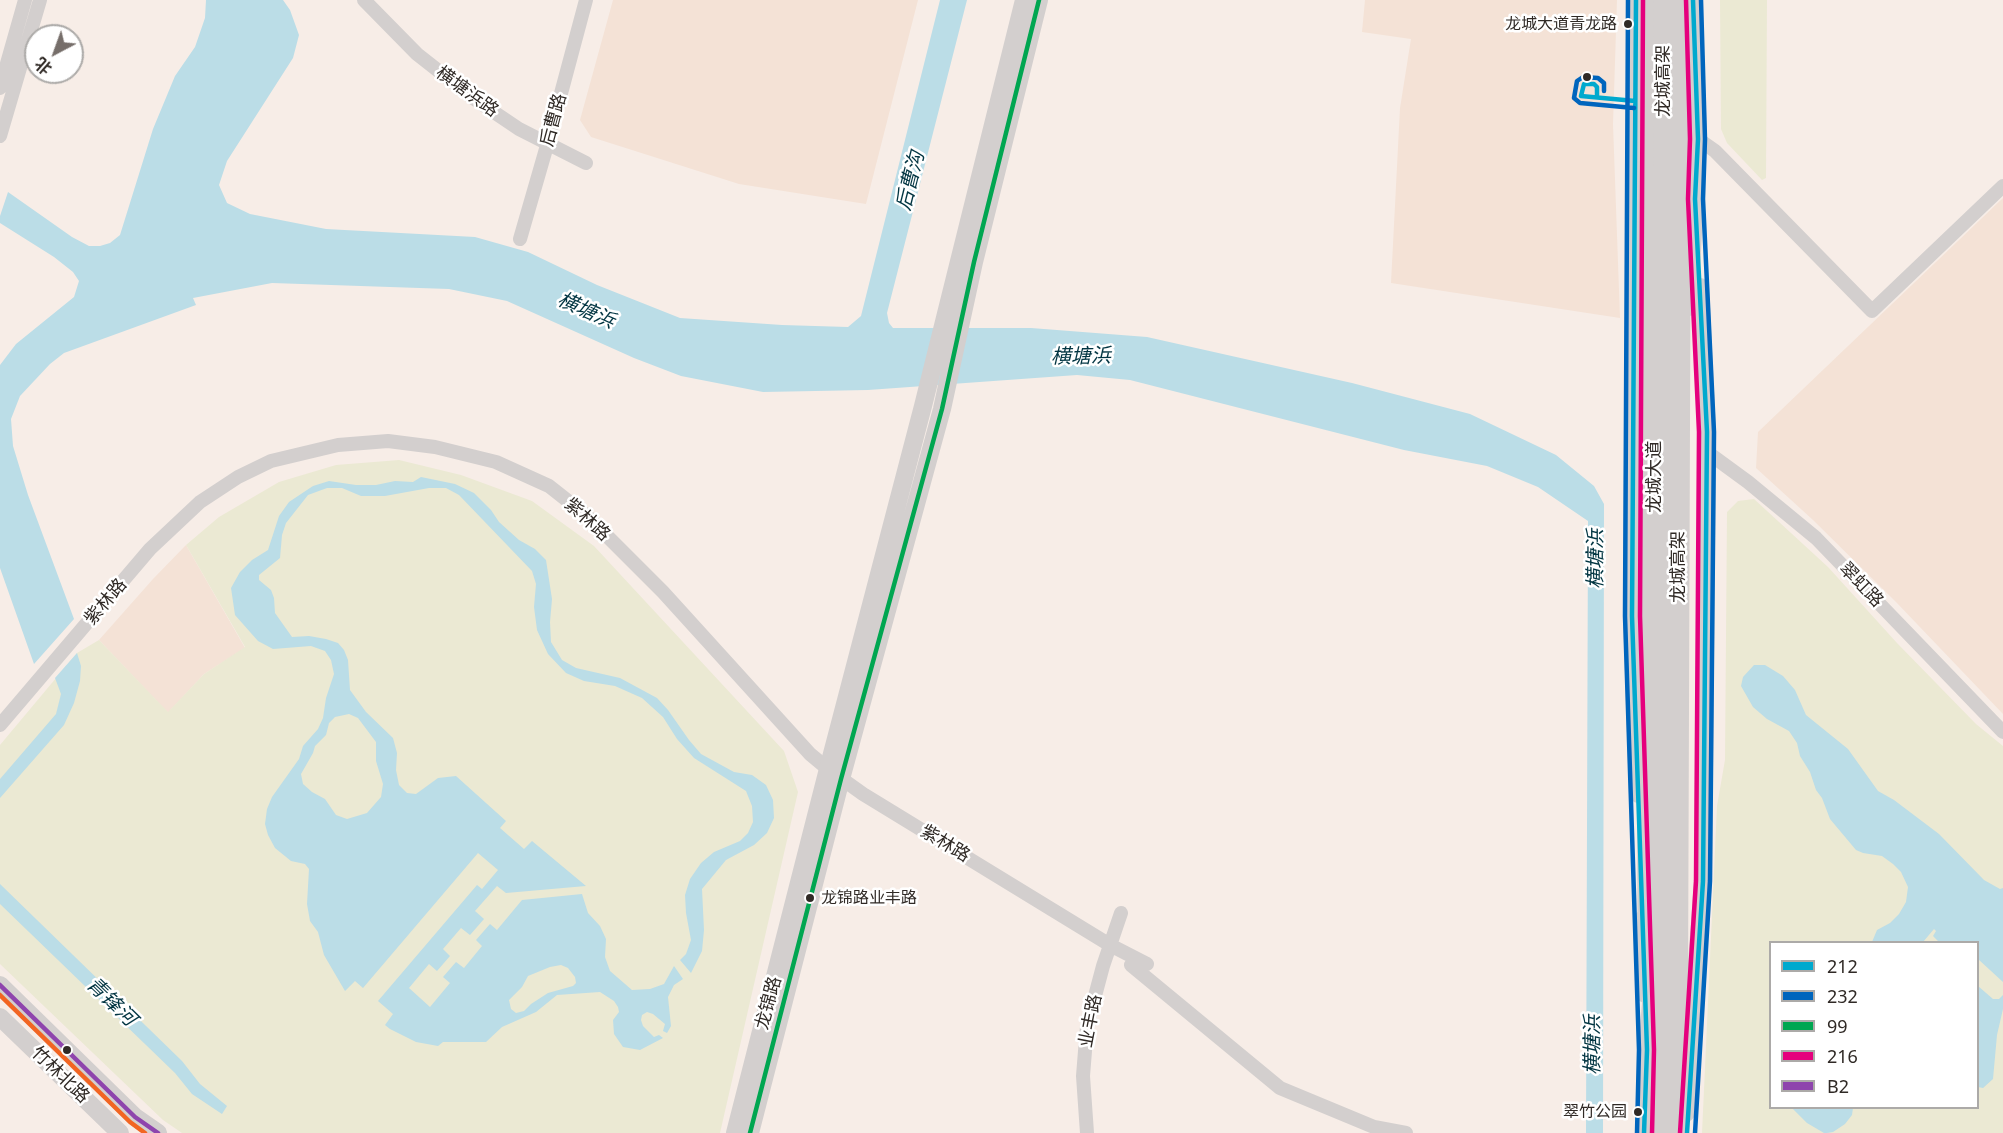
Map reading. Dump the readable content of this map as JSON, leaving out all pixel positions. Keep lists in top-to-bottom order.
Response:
{
  "streets": {
    "highway": ["龙城高架"],
    "main road": ["龙城大道", "龙锦路", "竹林北路"],
    "street": [
      "横塘浜路",
      "后曹路",
      "紫林路",
      "翠虹路",
      "业丰路"
    ]
  },
  "crossings": [
    ["龙城高架", "龙城大道"],
    ["横塘浜路", "后曹路"],
    ["紫林路", "龙锦路"],
    ["紫林路", "业丰路"]
  ],
  "water": ["后曹沟", "横塘浜", "青锋河"],
  "places": ["龙城大道青龙路", "龙锦路业丰路", "翠竹公园"],
  "lines": [
    "transit line 212",
    "transit line 232",
    "transit line 99",
    "transit line 216",
    "transit line B2"
  ],
  "legend": [
    "212",
    "232",
    "99",
    "216",
    "B2"
  ],
  "north": "bottom left"
}
